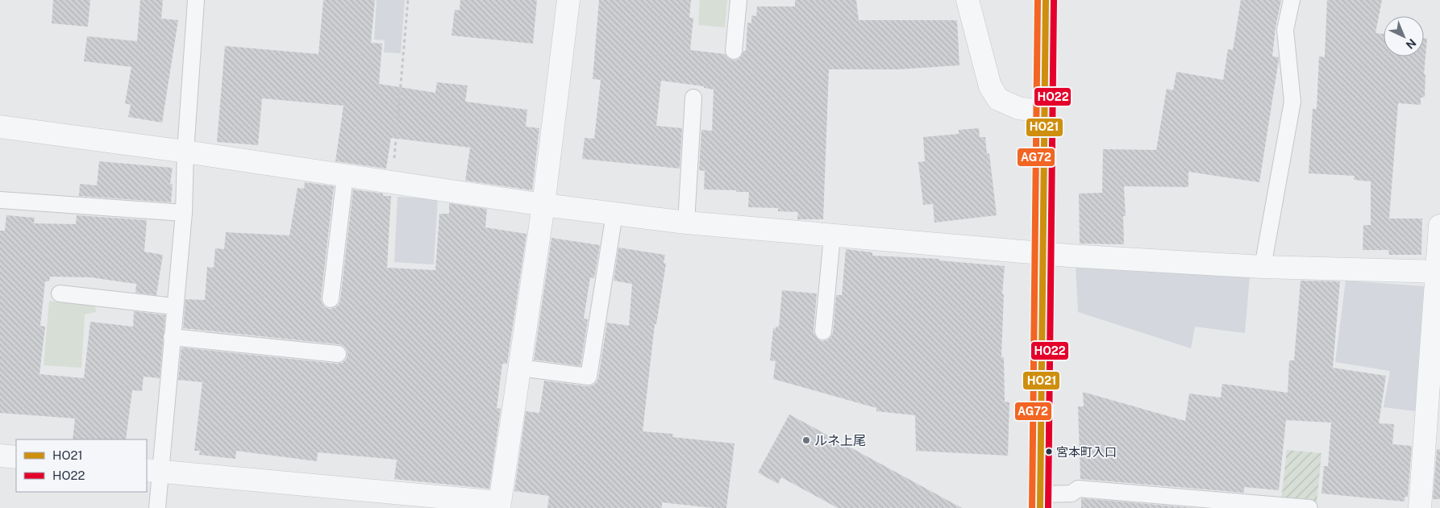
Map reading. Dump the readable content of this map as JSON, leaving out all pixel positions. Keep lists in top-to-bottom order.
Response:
{
  "places": ["ルネ上尾", "宮本町入口"],
  "lines": ["transit line HO21", "transit line HO22", "transit line AG72"],
  "legend": ["HO21", "HO22"],
  "north": "bottom right"
}
